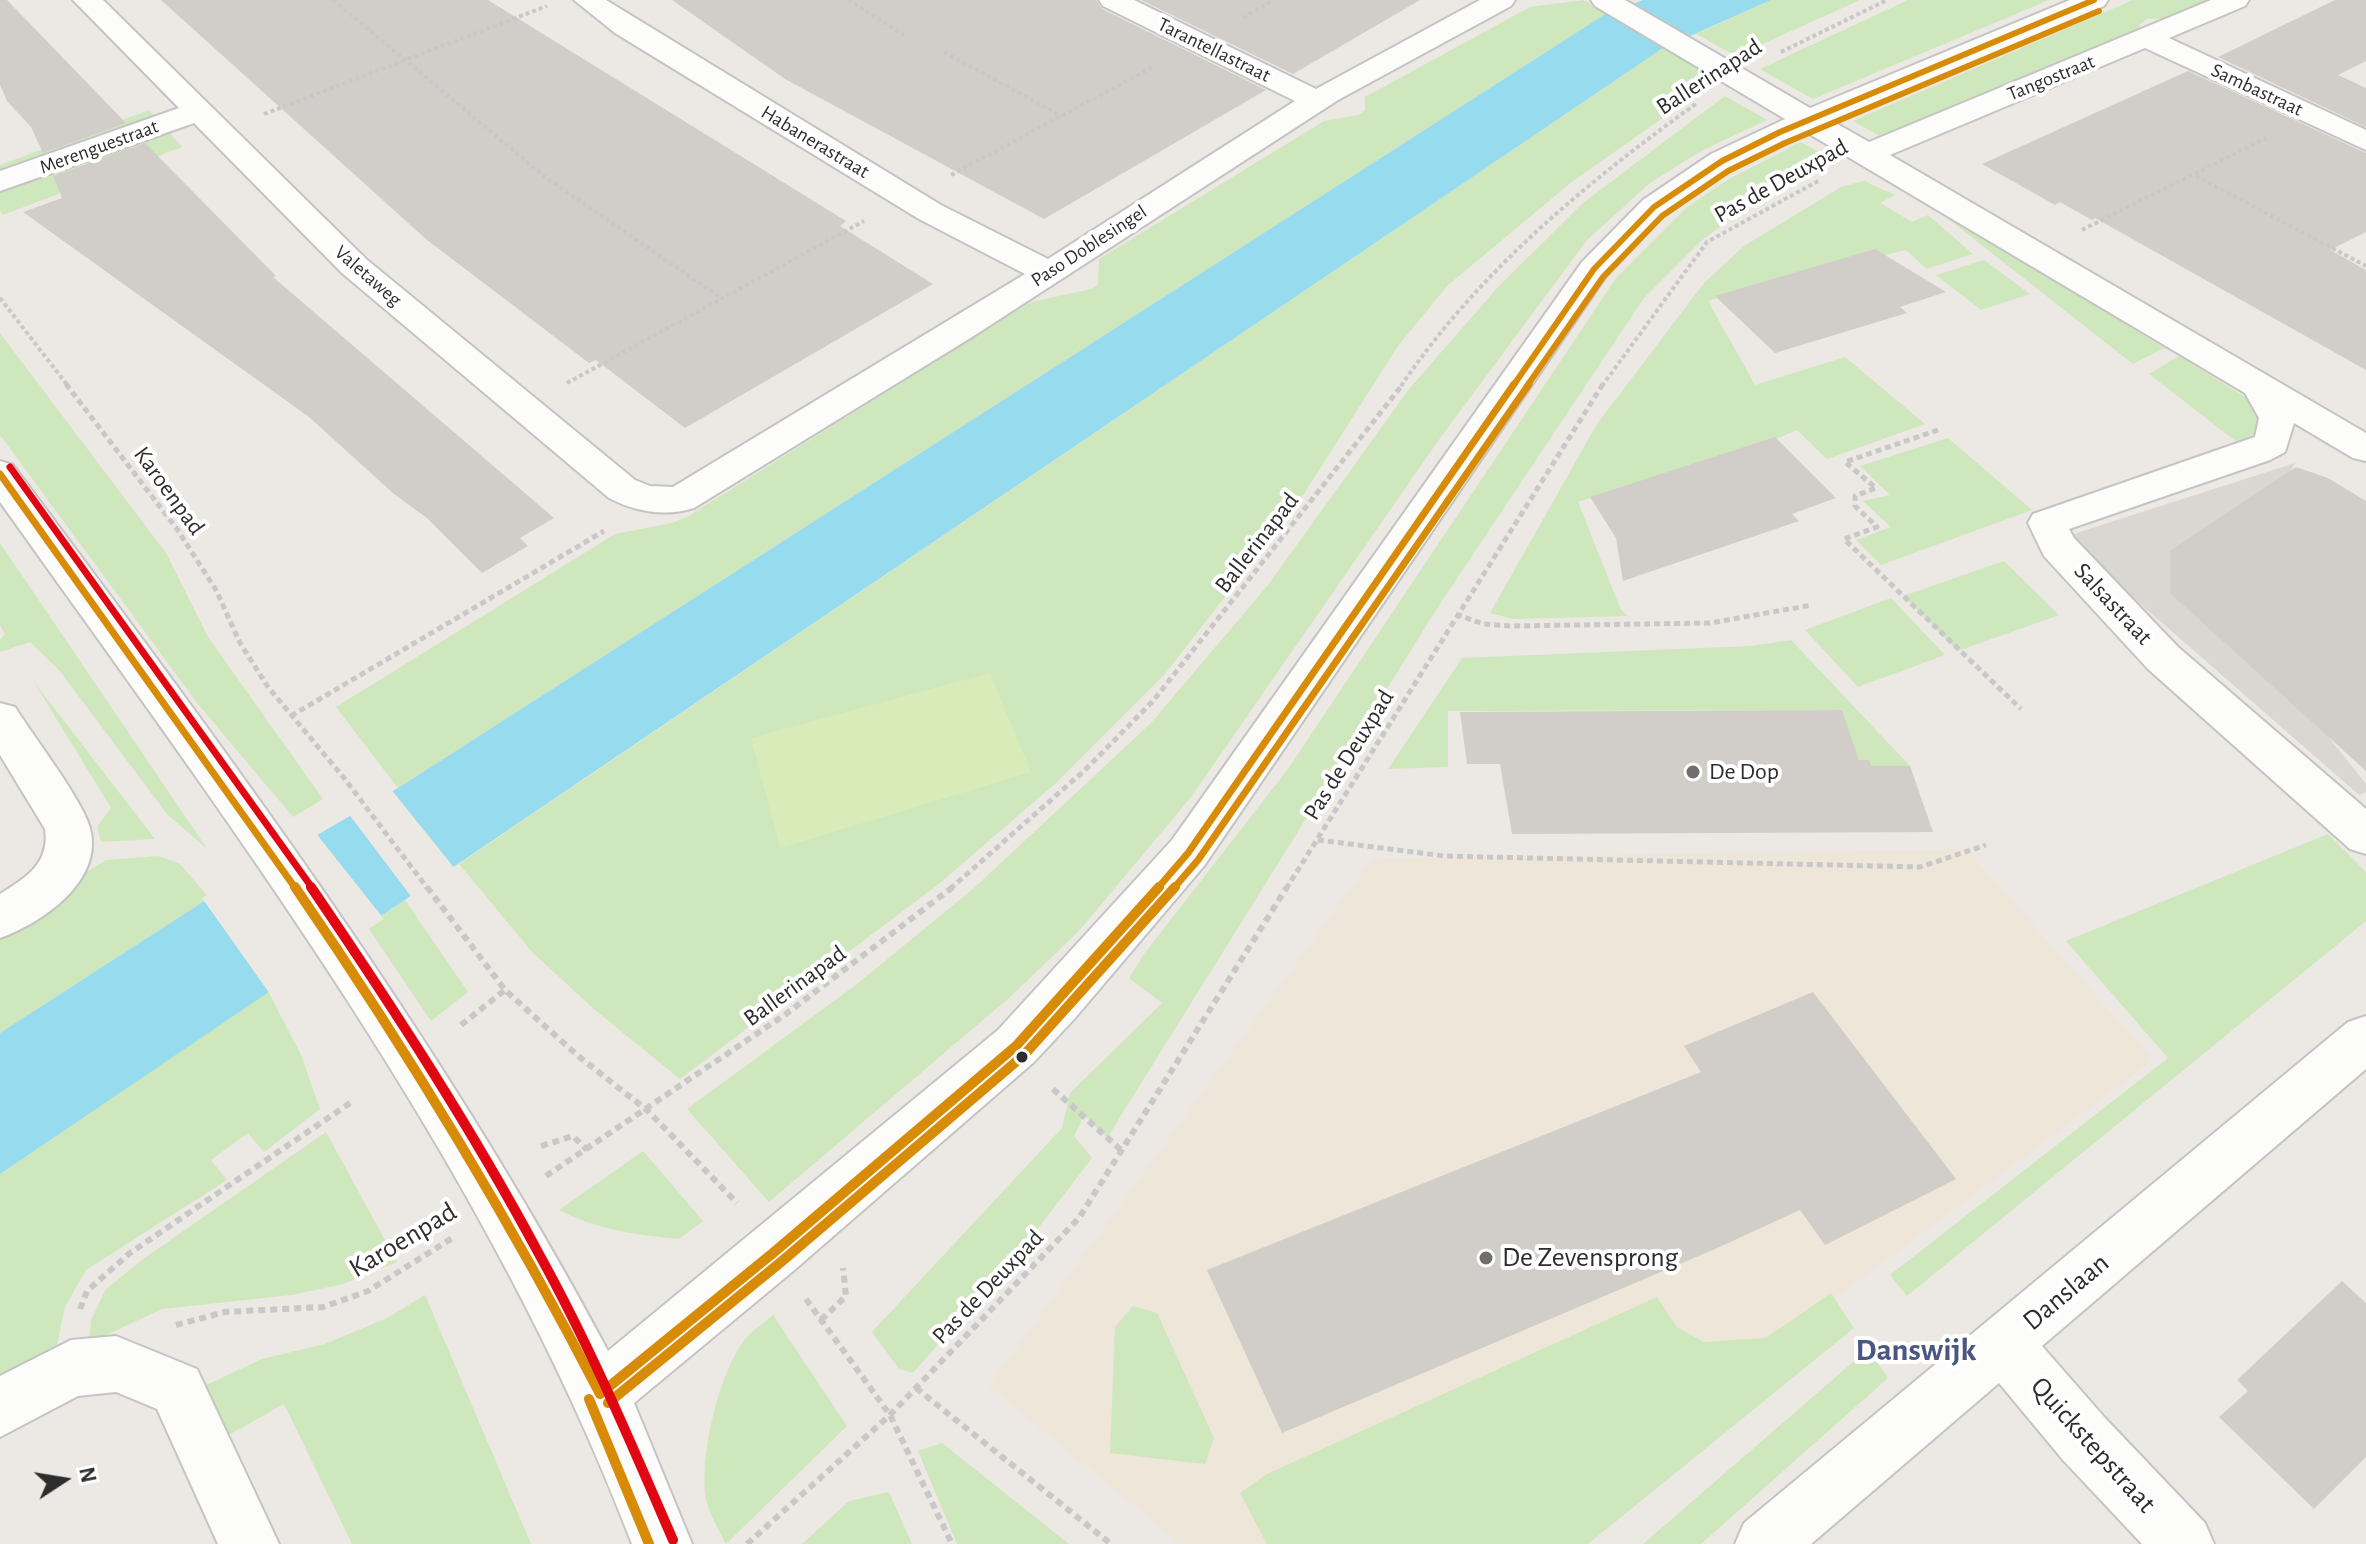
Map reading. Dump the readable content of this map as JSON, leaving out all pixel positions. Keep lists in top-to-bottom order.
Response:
{
  "streets": {
    "street": [
      "Tarantellastraat",
      "Tangostraat",
      "Sambastraat",
      "Habanerastraat",
      "Merenguestraat",
      "Paso Doblesingel",
      "Valetaweg",
      "Salsastraat",
      "Danslaan",
      "Quickstepstraat"
    ],
    "path": ["Ballerinapad", "Pas de Deuxpad", "Karoenpad"]
  },
  "crossings": [
    ["Tarantellastraat", "Paso Doblesingel"],
    ["Ballerinapad", "Karoenpad"],
    ["Tangostraat", "Sambastraat"],
    ["Tangostraat", "Pas de Deuxpad"],
    ["Habanerastraat", "Paso Doblesingel"],
    ["Merenguestraat", "Valetaweg"],
    ["Paso Doblesingel", "Valetaweg"],
    ["Danslaan", "Quickstepstraat"]
  ],
  "districts": ["Danswijk"],
  "places": ["De Dop", "De Zevensprong"],
  "north": "right"
}
